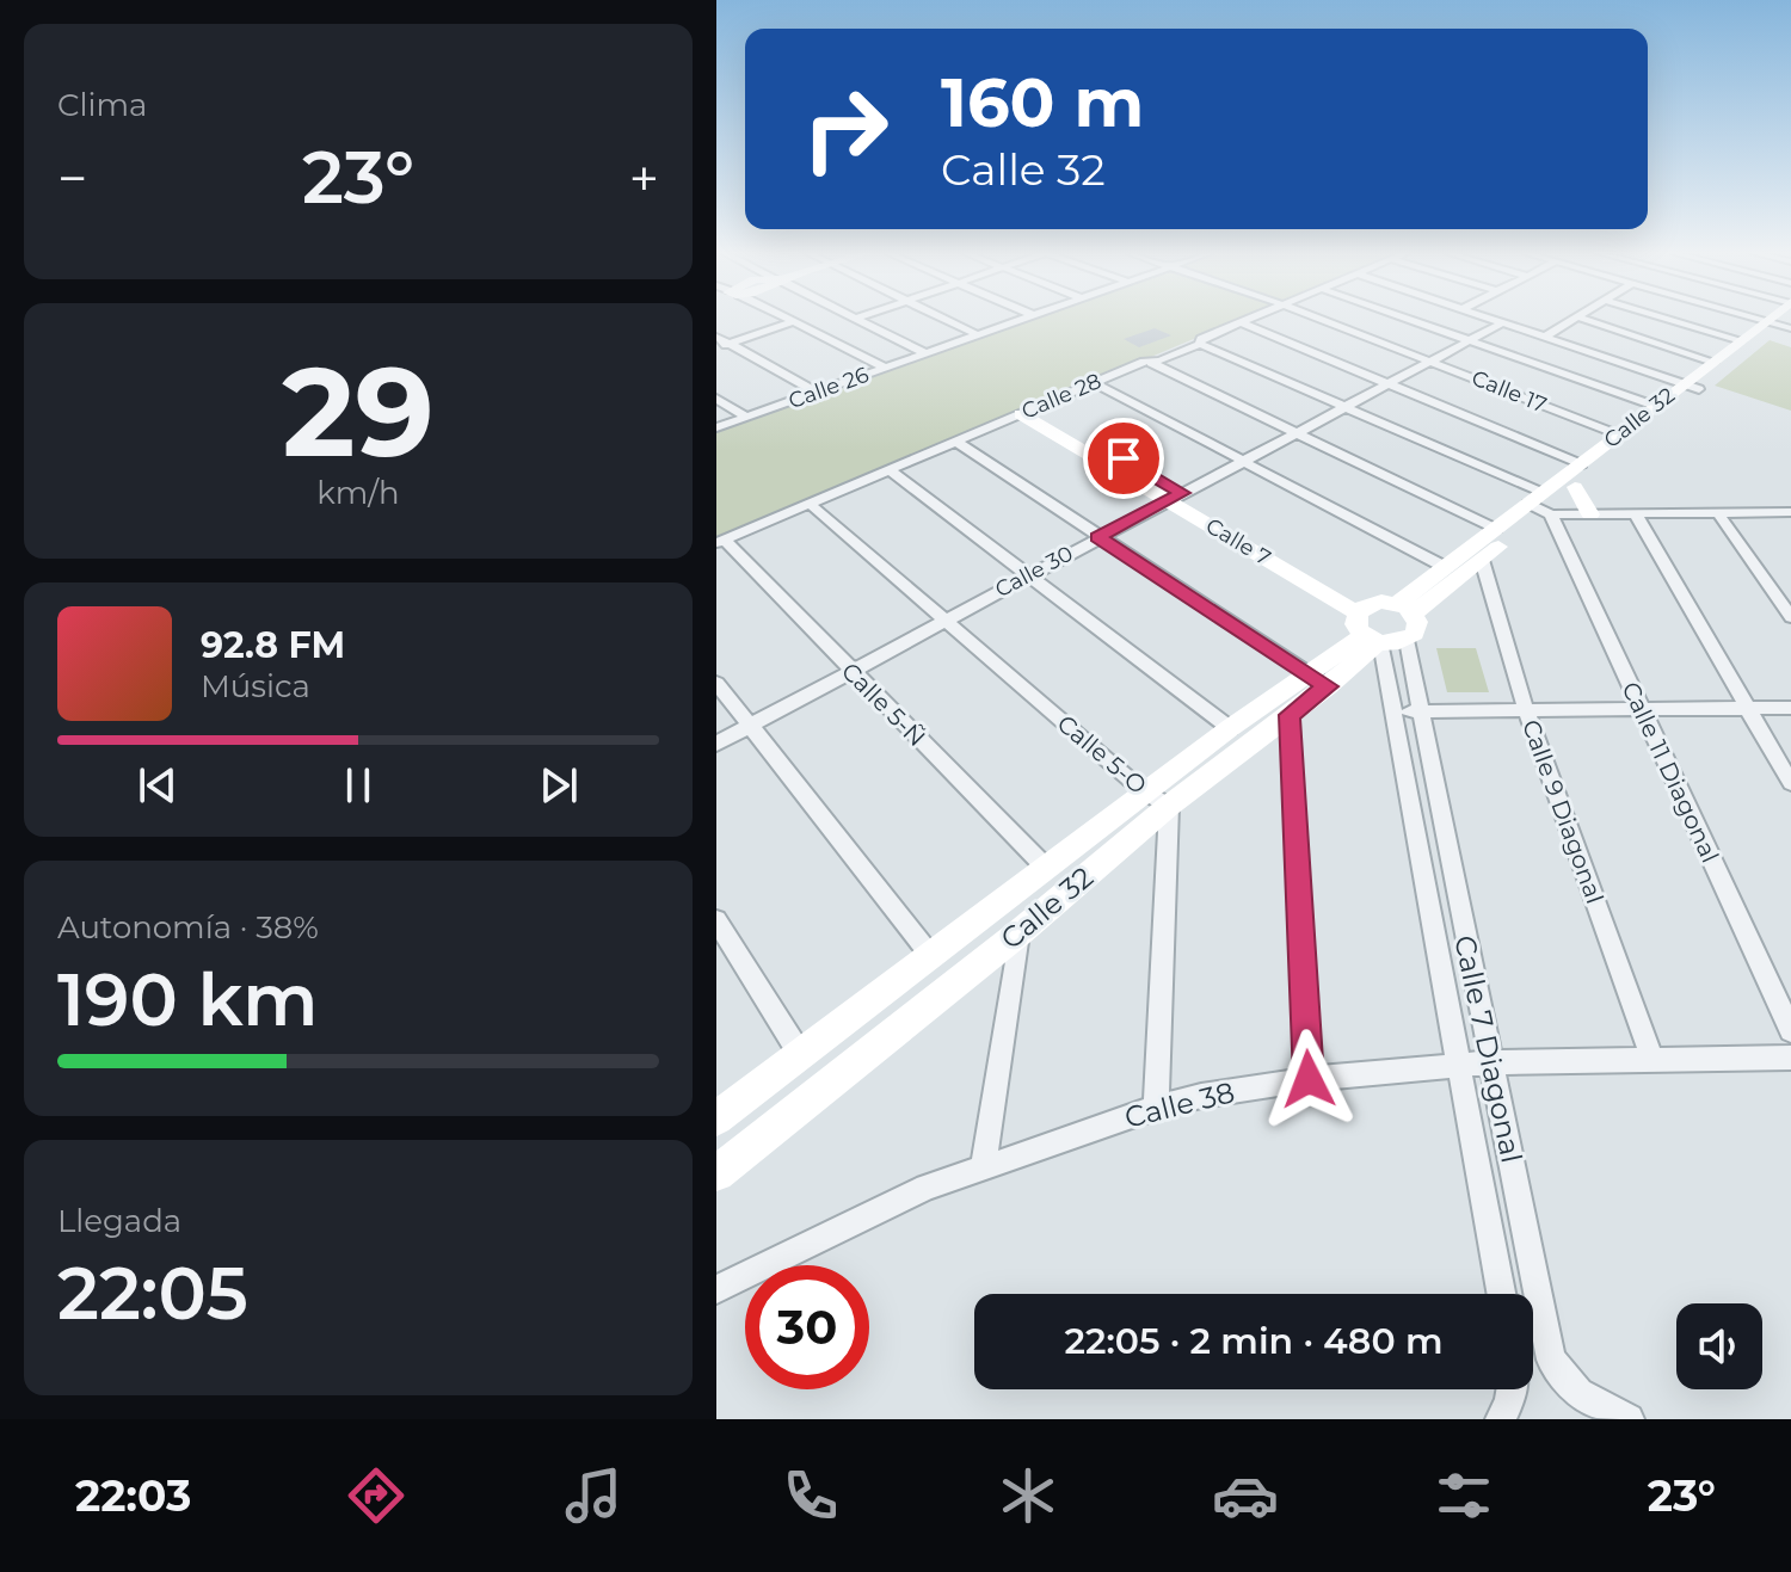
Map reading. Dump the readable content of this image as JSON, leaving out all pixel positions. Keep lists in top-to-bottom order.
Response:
{
  "streets": {
    "street": [
      "Calle 26",
      "Calle 17",
      "Calle 28",
      "Calle 32",
      "Calle 7",
      "Calle 30",
      "Calle 5-Ñ",
      "Calle 5-O",
      "Calle 11 Diagonal",
      "Calle 9 Diagonal",
      "Calle 7 Diagonal",
      "Calle 38"
    ]
  },
  "crossings": [
    ["Calle 17", "Calle 32"],
    ["Calle 17", "Calle 30"],
    ["Calle 28", "Calle 7"],
    ["Calle 28", "Calle 5-Ñ"],
    ["Calle 28", "Calle 5-O"],
    ["Calle 32", "Calle 7"],
    ["Calle 32", "Calle 5-Ñ"],
    ["Calle 32", "Calle 5-O"],
    ["Calle 32", "Calle 11 Diagonal"],
    ["Calle 32", "Calle 9 Diagonal"],
    ["Calle 32", "Calle 7 Diagonal"],
    ["Calle 7", "Calle 30"],
    ["Calle 7", "Calle 7 Diagonal"],
    ["Calle 30", "Calle 5-Ñ"],
    ["Calle 30", "Calle 5-O"],
    ["Calle 5-O", "Calle 38"],
    ["Calle 9 Diagonal", "Calle 38"],
    ["Calle 7 Diagonal", "Calle 38"]
  ],
  "page": {
    "tile": [
      "Clima",
      ["29", "km/h"],
      ["Autonomía · 38%", "190 km"],
      ["Llegada", "22:05"]
    ],
    "turn": ["160 m", "Calle 32"],
    "heat": ["−", "23°", "+"],
    "song": ["92.8 FM", "Música"],
    "limit": "30",
    "trip": "22:05 · 2 min · 480 m",
    "tabs": ["22:03", "23°"]
  }
}
